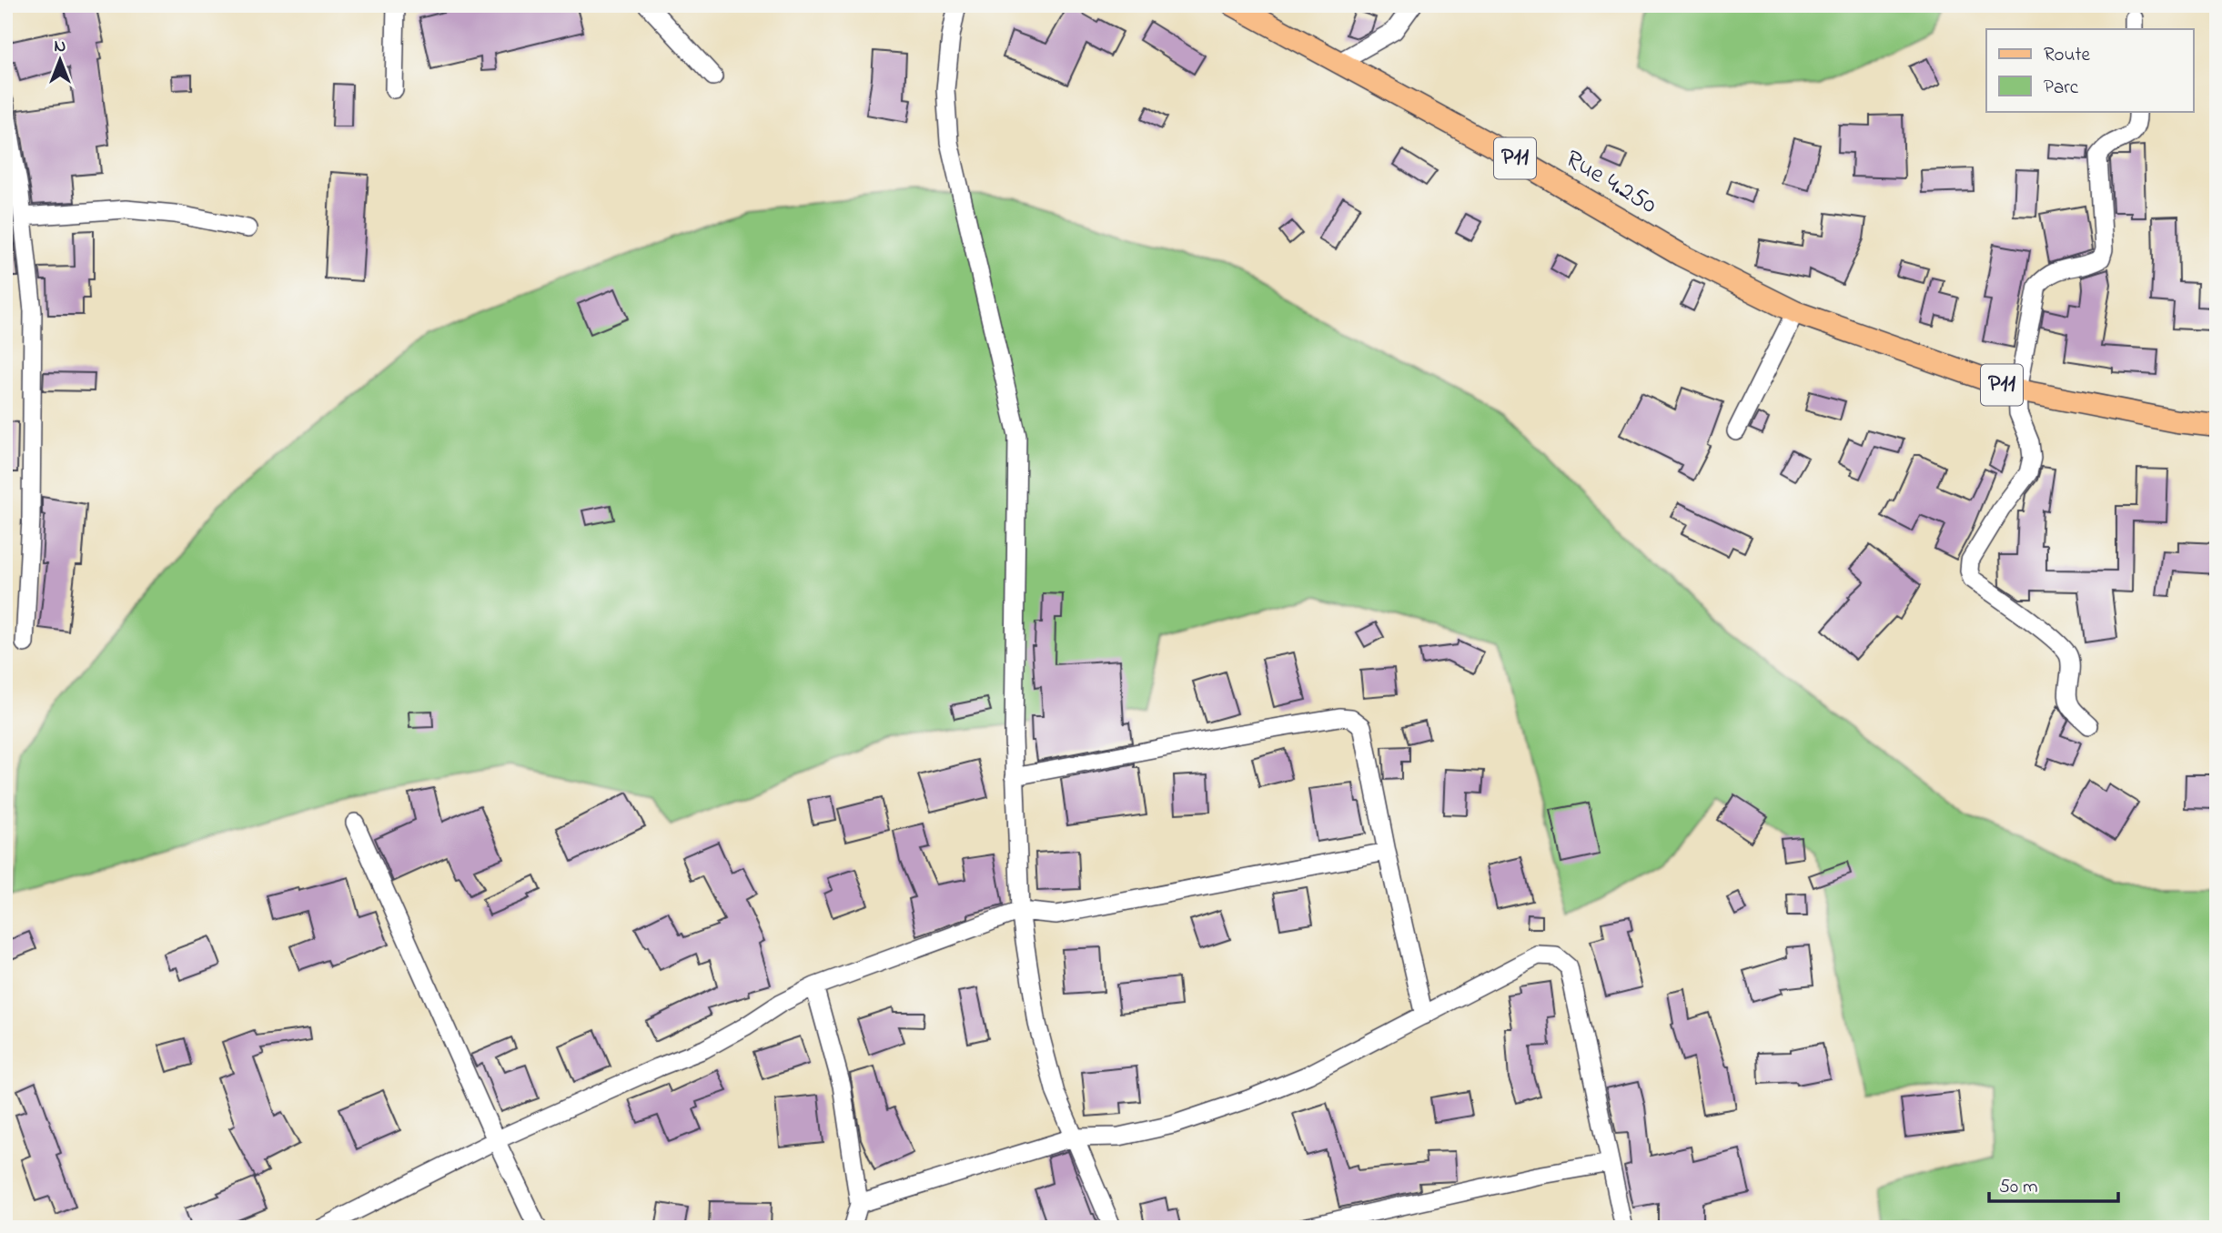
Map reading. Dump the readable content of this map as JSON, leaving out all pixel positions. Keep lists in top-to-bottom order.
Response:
{
  "streets": {
    "main road": ["P11", "Rue 4.250"]
  },
  "crossings": [
    ["P11", "Rue 4.250"]
  ],
  "legend": ["Route", "Parc"],
  "scale_bar": "50 m",
  "north": "top"
}
